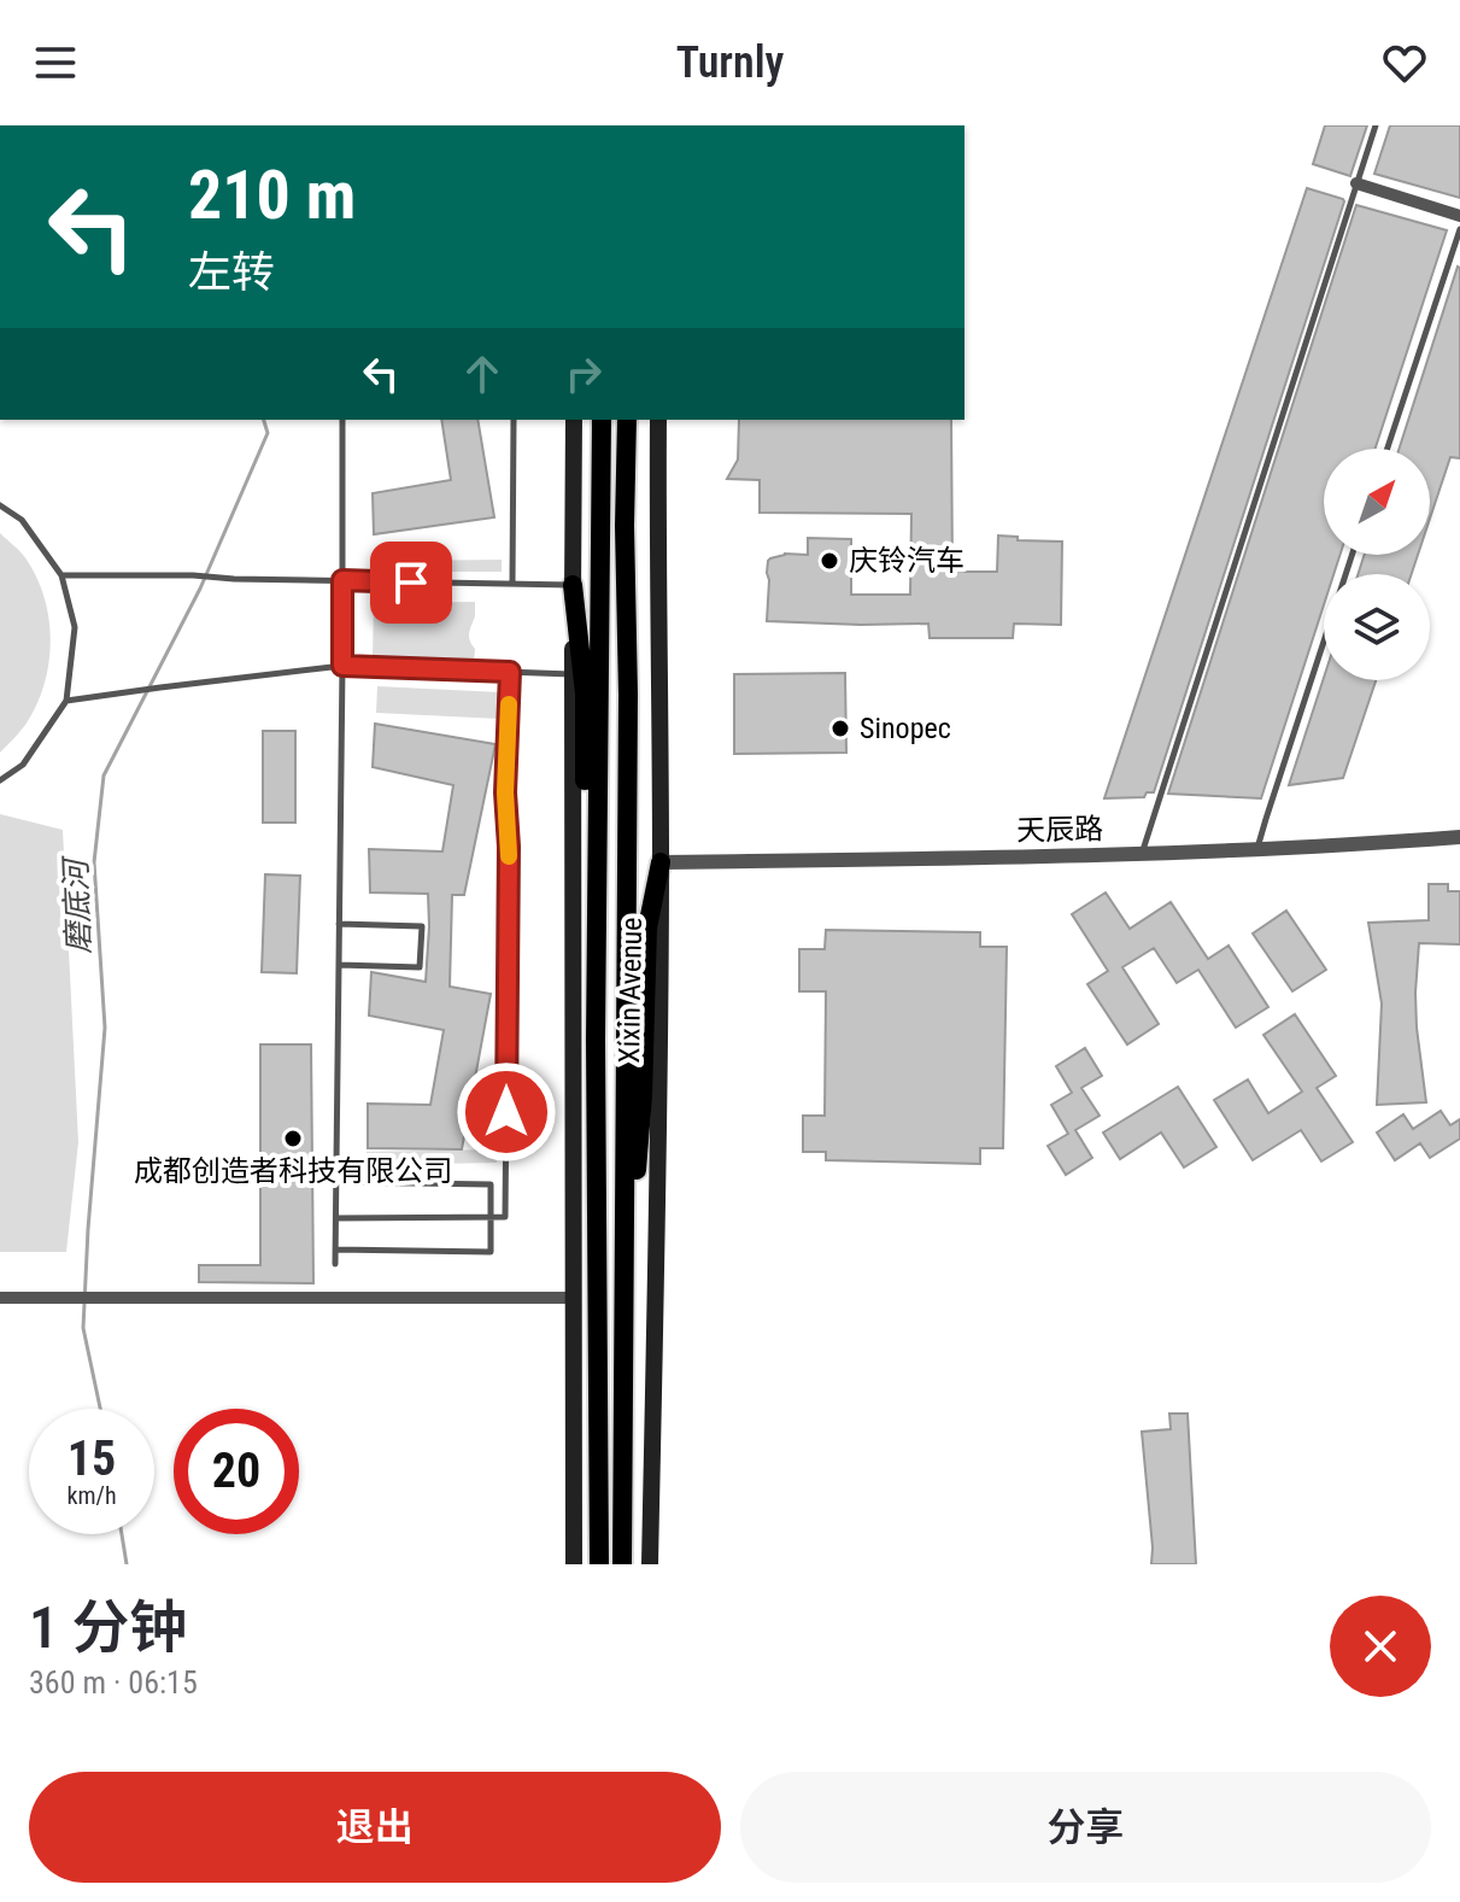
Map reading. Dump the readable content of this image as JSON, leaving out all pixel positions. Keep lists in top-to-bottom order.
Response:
{
  "streets": {
    "highway": ["Xixin Avenue"],
    "street": ["天辰路"]
  },
  "crossings": [
    ["天辰路", "Xixin Avenue"]
  ],
  "water": ["磨底河"],
  "places": ["庆铃汽车", "Sinopec", "成都创造者科技有限公司"],
  "north": "top right",
  "page": {
    "header": "Turnly",
    "turn": ["210 m", "左转"],
    "speed": "15 km/h",
    "limit": "20",
    "heading": ["1 分钟", "360 m · 06:15"],
    "buttons": ["退出", "分享"]
  }
}
